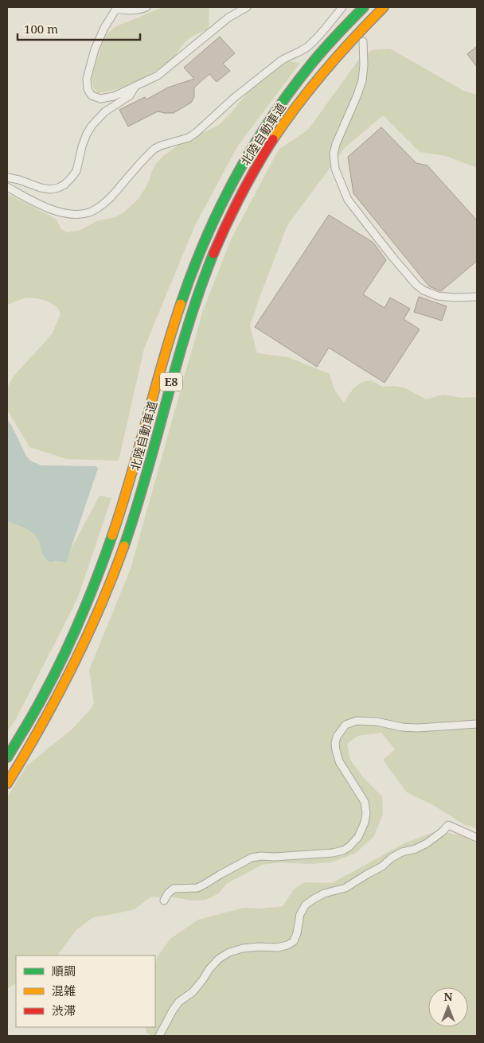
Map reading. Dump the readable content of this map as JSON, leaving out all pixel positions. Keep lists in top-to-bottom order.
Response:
{
  "streets": {
    "highway": ["北陸自動車道", "E8"]
  },
  "legend": ["順調", "混雑", "渋滞"],
  "scale_bar": "100 m",
  "north": "top"
}
